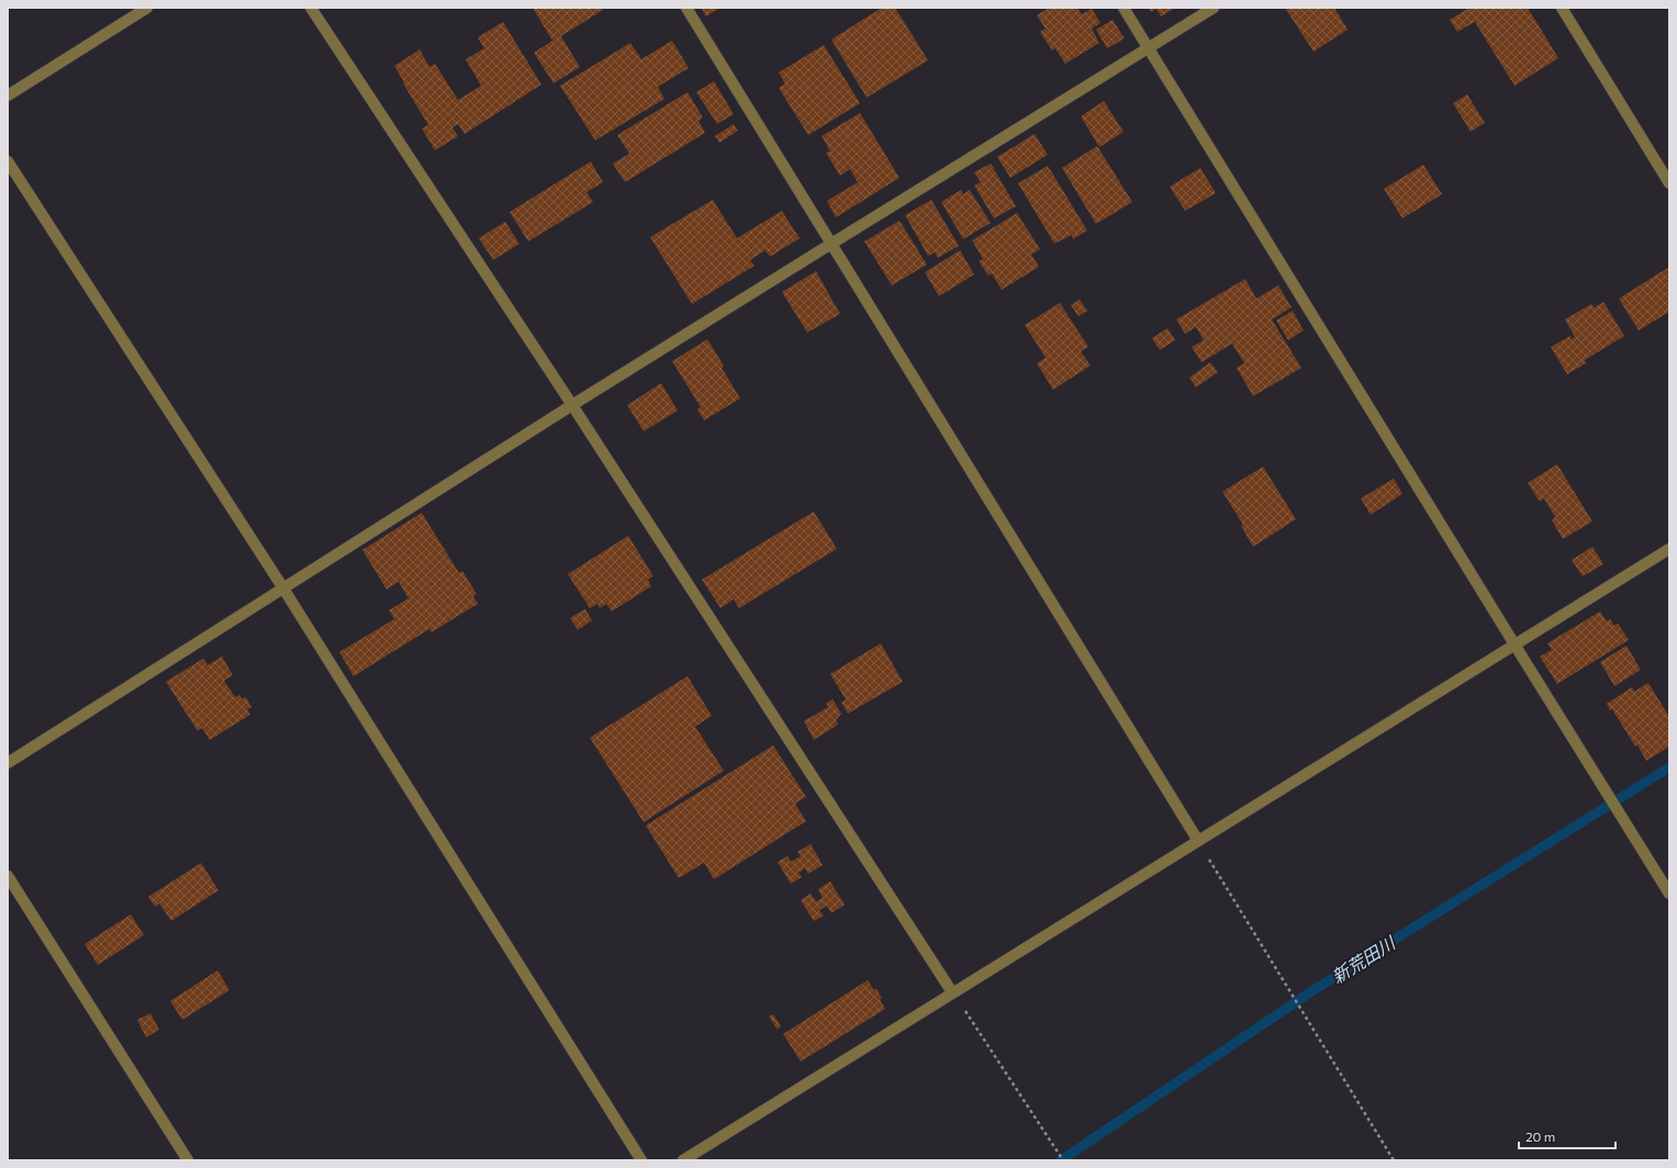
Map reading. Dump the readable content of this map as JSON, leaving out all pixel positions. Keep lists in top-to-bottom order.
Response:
{
  "water": ["新荒田川"],
  "scale_bar": "20 m"
}
